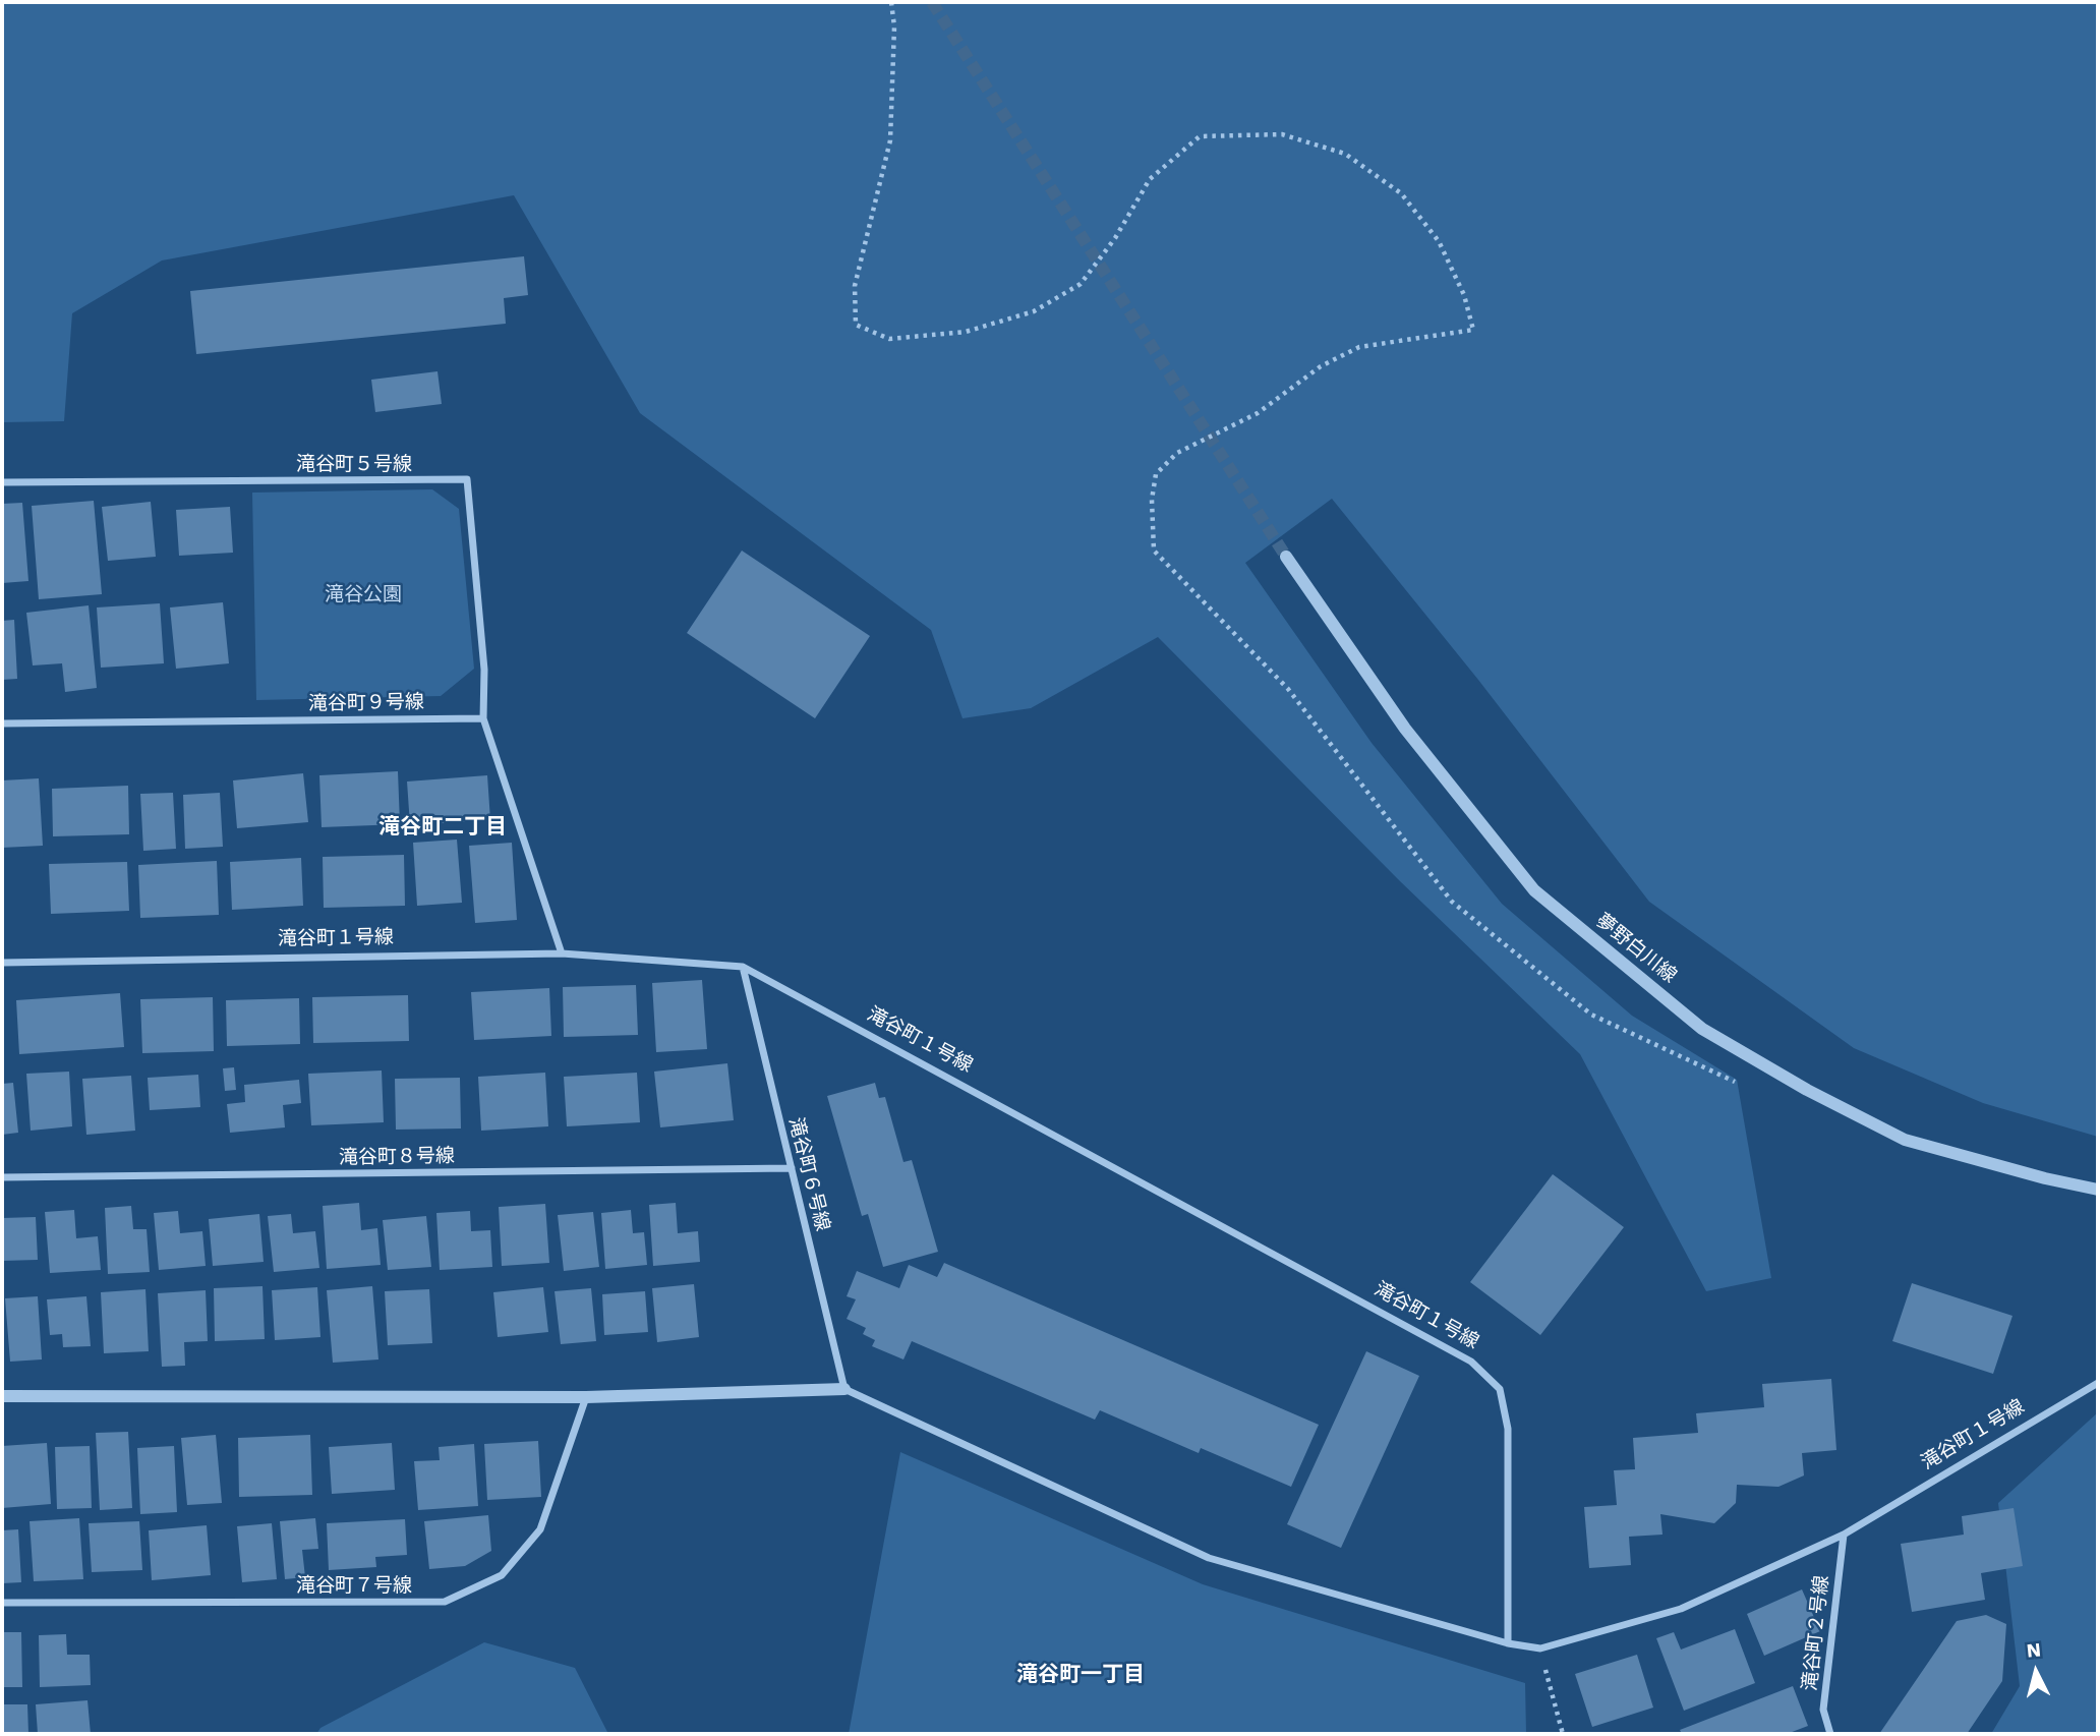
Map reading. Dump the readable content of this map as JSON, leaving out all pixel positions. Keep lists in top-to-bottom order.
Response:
{
  "streets": {
    "street": [
      "滝谷町５号線",
      "滝谷町９号線",
      "滝谷町１号線",
      "夢野白川線",
      "滝谷町８号線",
      "滝谷町６号線",
      "滝谷町７号線",
      "滝谷町２号線"
    ]
  },
  "crossings": [
    ["滝谷町５号線", "滝谷町９号線"],
    ["滝谷町１号線", "滝谷町６号線"],
    ["滝谷町１号線", "滝谷町７号線"],
    ["滝谷町１号線", "滝谷町２号線"],
    ["滝谷町８号線", "滝谷町６号線"]
  ],
  "districts": ["滝谷町二丁目", "滝谷町一丁目"],
  "parks": ["滝谷公園"],
  "north": "top"
}
